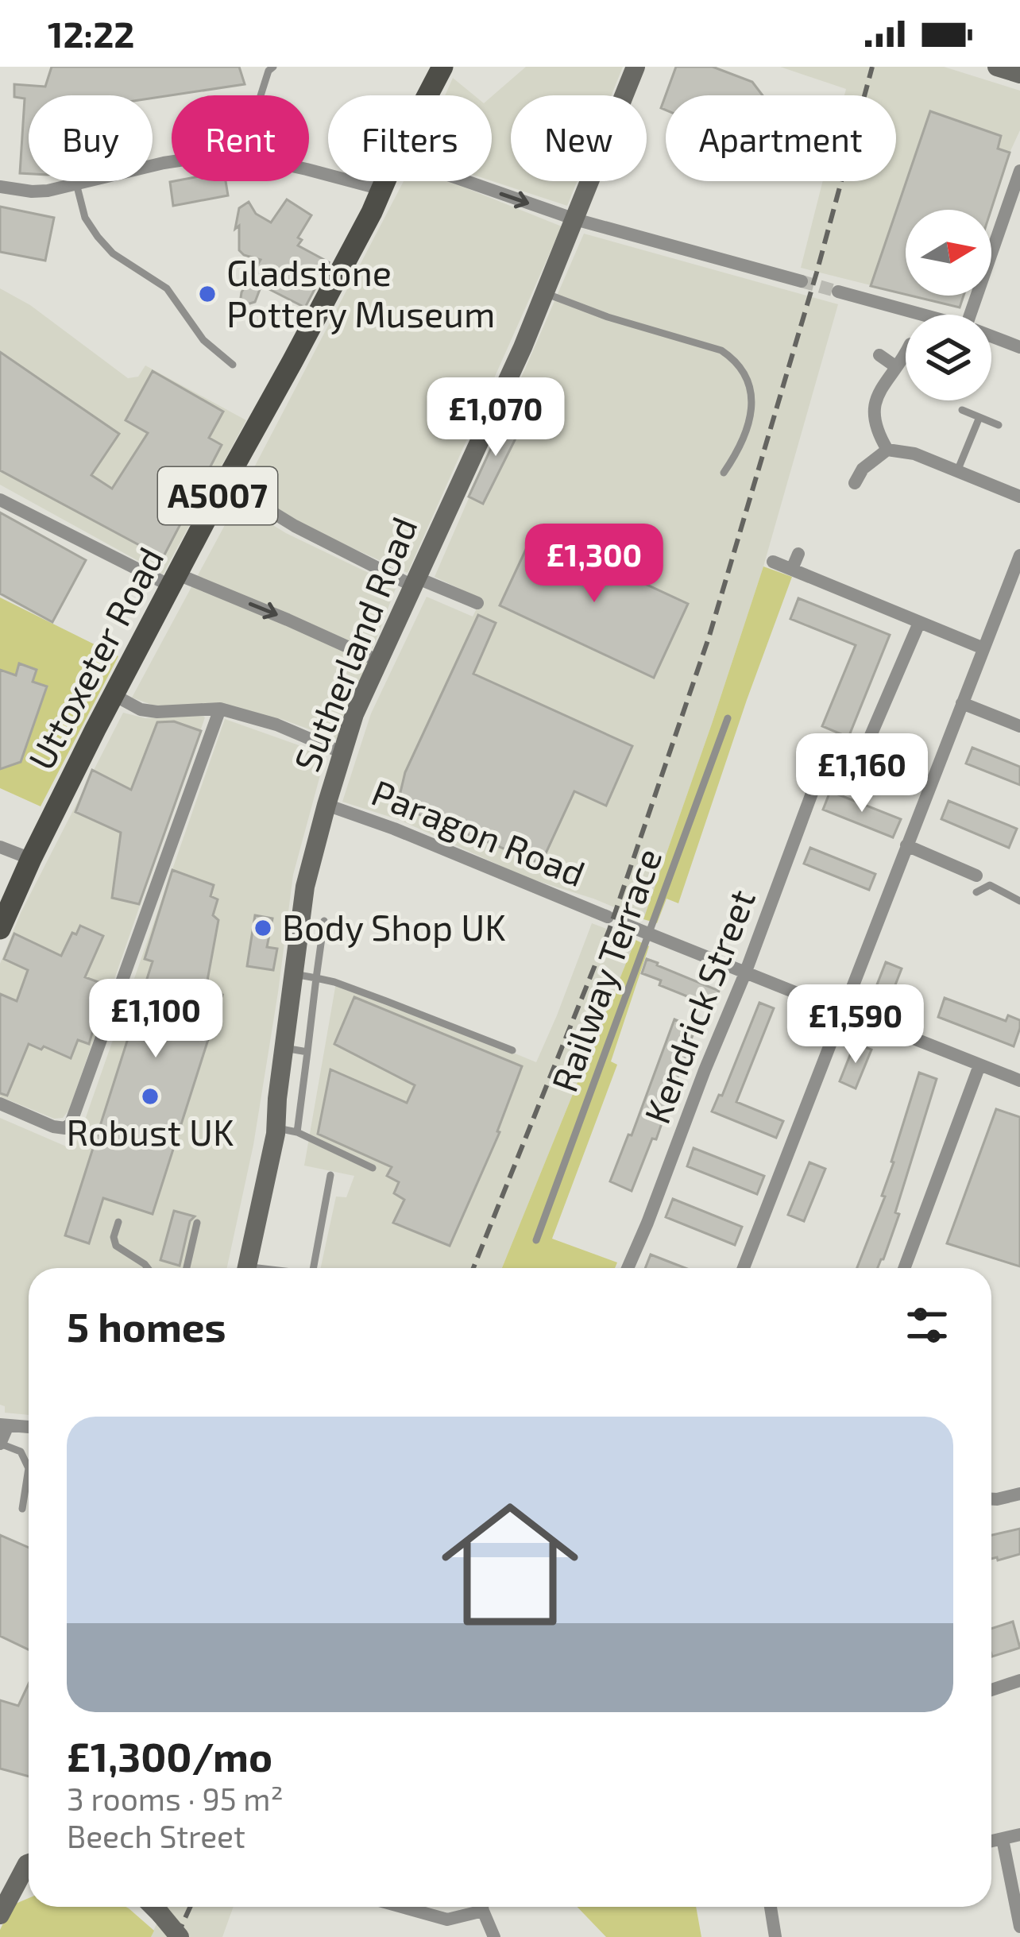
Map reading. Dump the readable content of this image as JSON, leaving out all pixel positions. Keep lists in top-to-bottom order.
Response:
{
  "streets": {
    "main road": ["A5007", "Uttoxeter Road"],
    "street": ["Sutherland Road", "Paragon Road", "Kendrick Street"],
    "lane": ["Railway Terrace"]
  },
  "crossings": [
    ["Sutherland Road", "Paragon Road"]
  ],
  "places": ["Gladstone Pottery Museum", "Body Shop UK", "Robust UK"],
  "north": "right",
  "page": {
    "status": "12:22",
    "chip": [
      "Buy",
      "Rent",
      "Filters",
      "New",
      "Apartment"
    ],
    "price": [
      "£1,070",
      "£1,300",
      "£1,160",
      "£1,100",
      "£1,590"
    ],
    "heading": "5 homes",
    "list": [
      {
        "name": "£1,300/mo",
        "note": "3 rooms · 95 m² · Beech Street"
      }
    ]
  }
}
